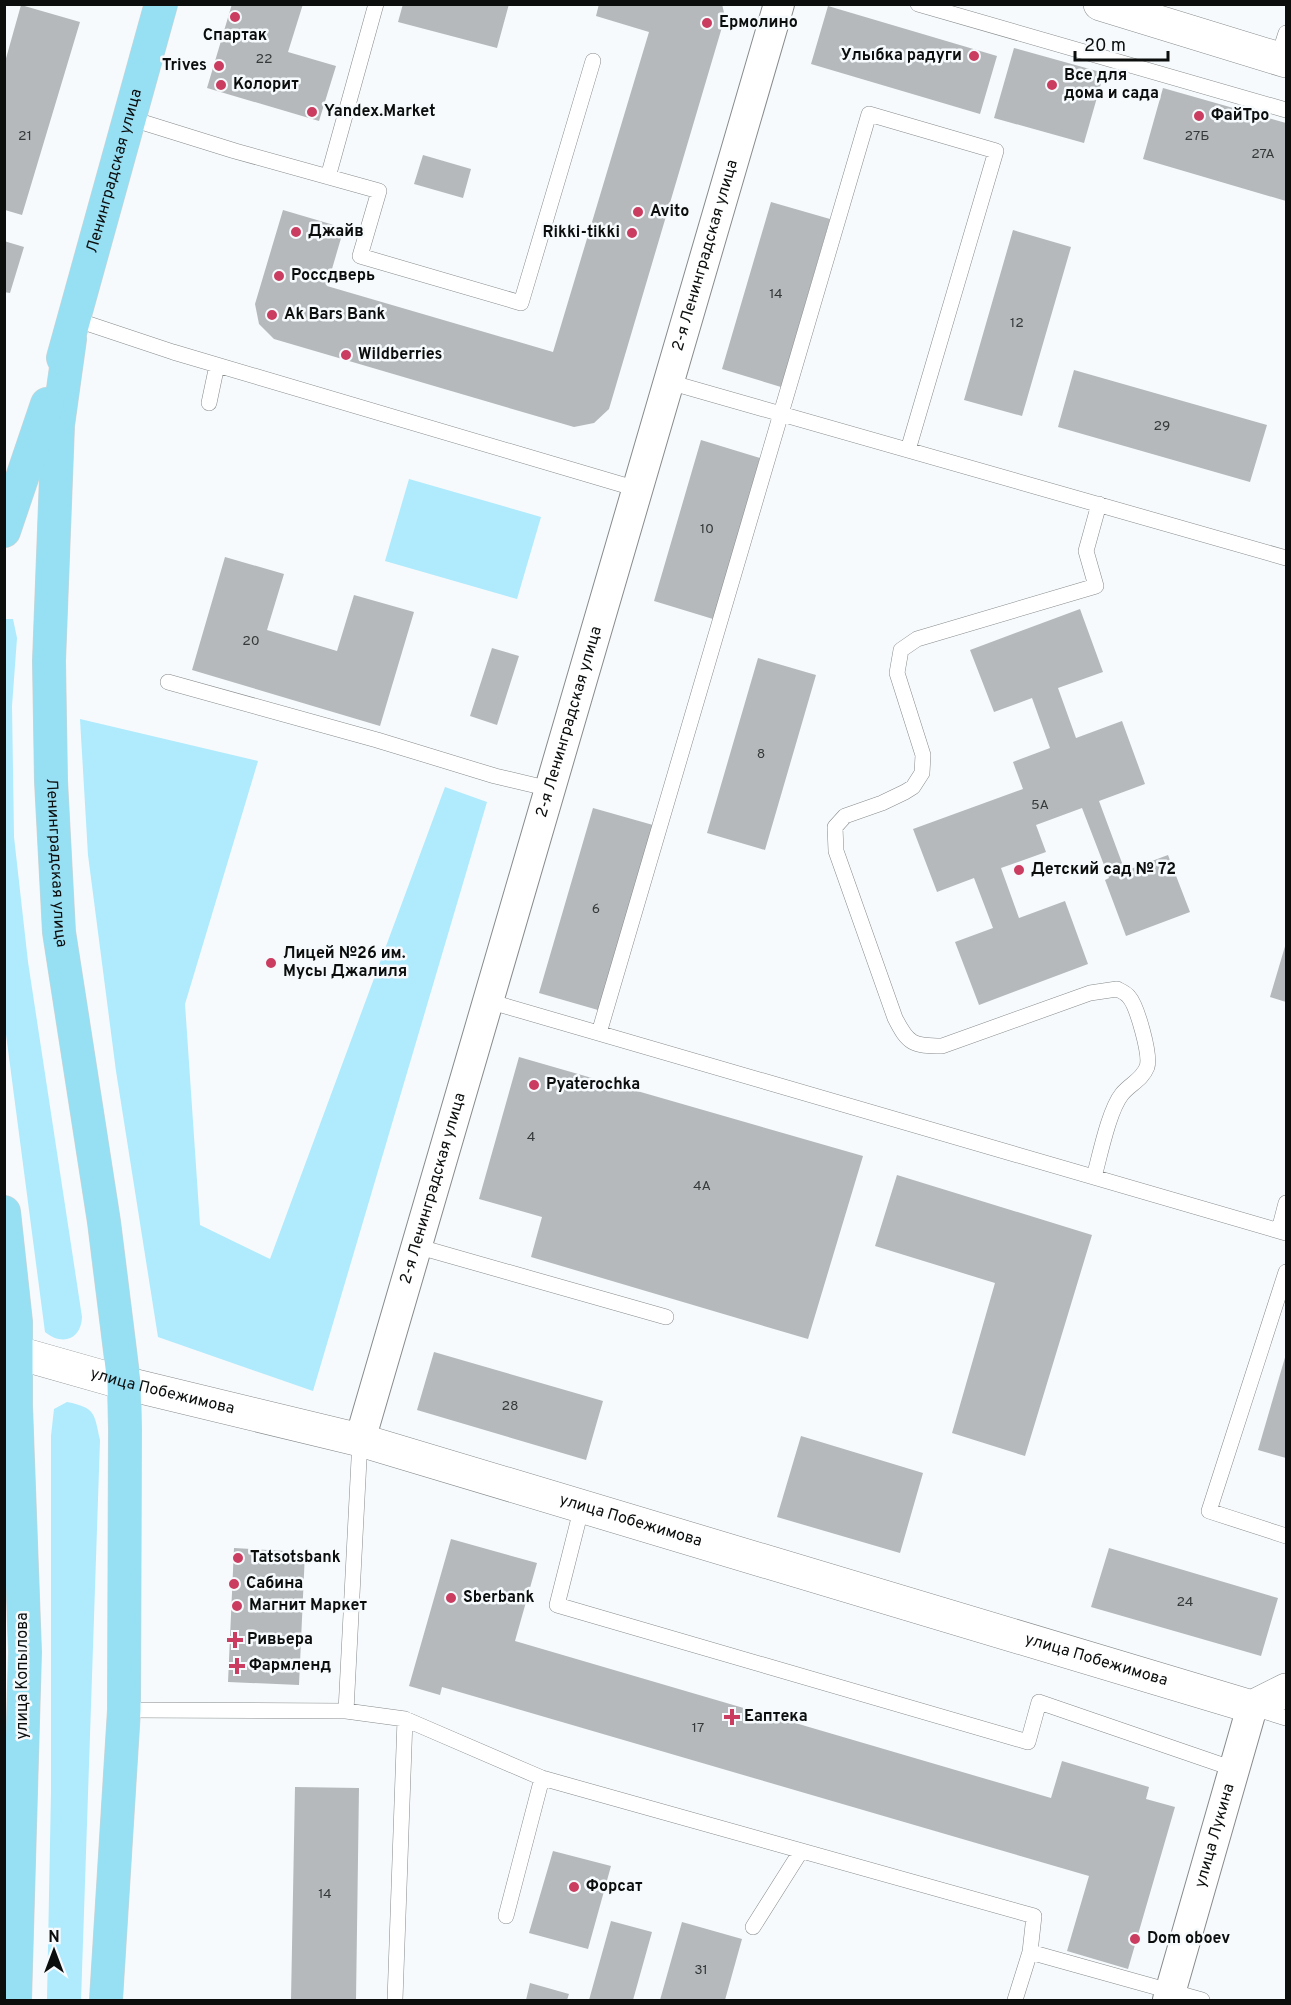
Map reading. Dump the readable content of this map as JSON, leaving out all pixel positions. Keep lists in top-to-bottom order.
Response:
{
  "streets": {
    "main road": ["Ленинградская улица", "улица Копылова"],
    "street": ["2-я Ленинградская улица", "улица Побежимова", "улица Лукина"]
  },
  "crossings": [
    ["Ленинградская улица", "улица Побежимова"],
    ["2-я Ленинградская улица", "улица Побежимова"],
    ["улица Побежимова", "улица Копылова"],
    ["улица Побежимова", "улица Лукина"]
  ],
  "places": {
    "other": [
      "Спартак",
      "Ермолино",
      "Улыбка радуги",
      "Trives",
      "Колорит",
      "Все для дома и сада",
      "Yandex.Market",
      "ФайТро",
      "Avito",
      "Джайв",
      "Rikki-tikki",
      "Россдверь",
      "Ak Bars Bank",
      "Wildberries",
      "Детский сад № 72",
      "Лицей №26 им. Мусы Джалиля",
      "Pyaterochka",
      "Tatsotsbank",
      "Сабина",
      "Sberbank",
      "Магнит Маркет",
      "Форсат",
      "Dom oboev"
    ],
    "health": ["Ривьера", "Фармленд", "Еаптека"]
  },
  "house_numbers": [
    "22",
    "21",
    "27Б",
    "27А",
    "14",
    "12",
    "29",
    "10",
    "20",
    "8",
    "5А",
    "6",
    "4",
    "4А",
    "28",
    "24",
    "17",
    "14",
    "31"
  ],
  "scale_bar": "20 m",
  "north": "top"
}
